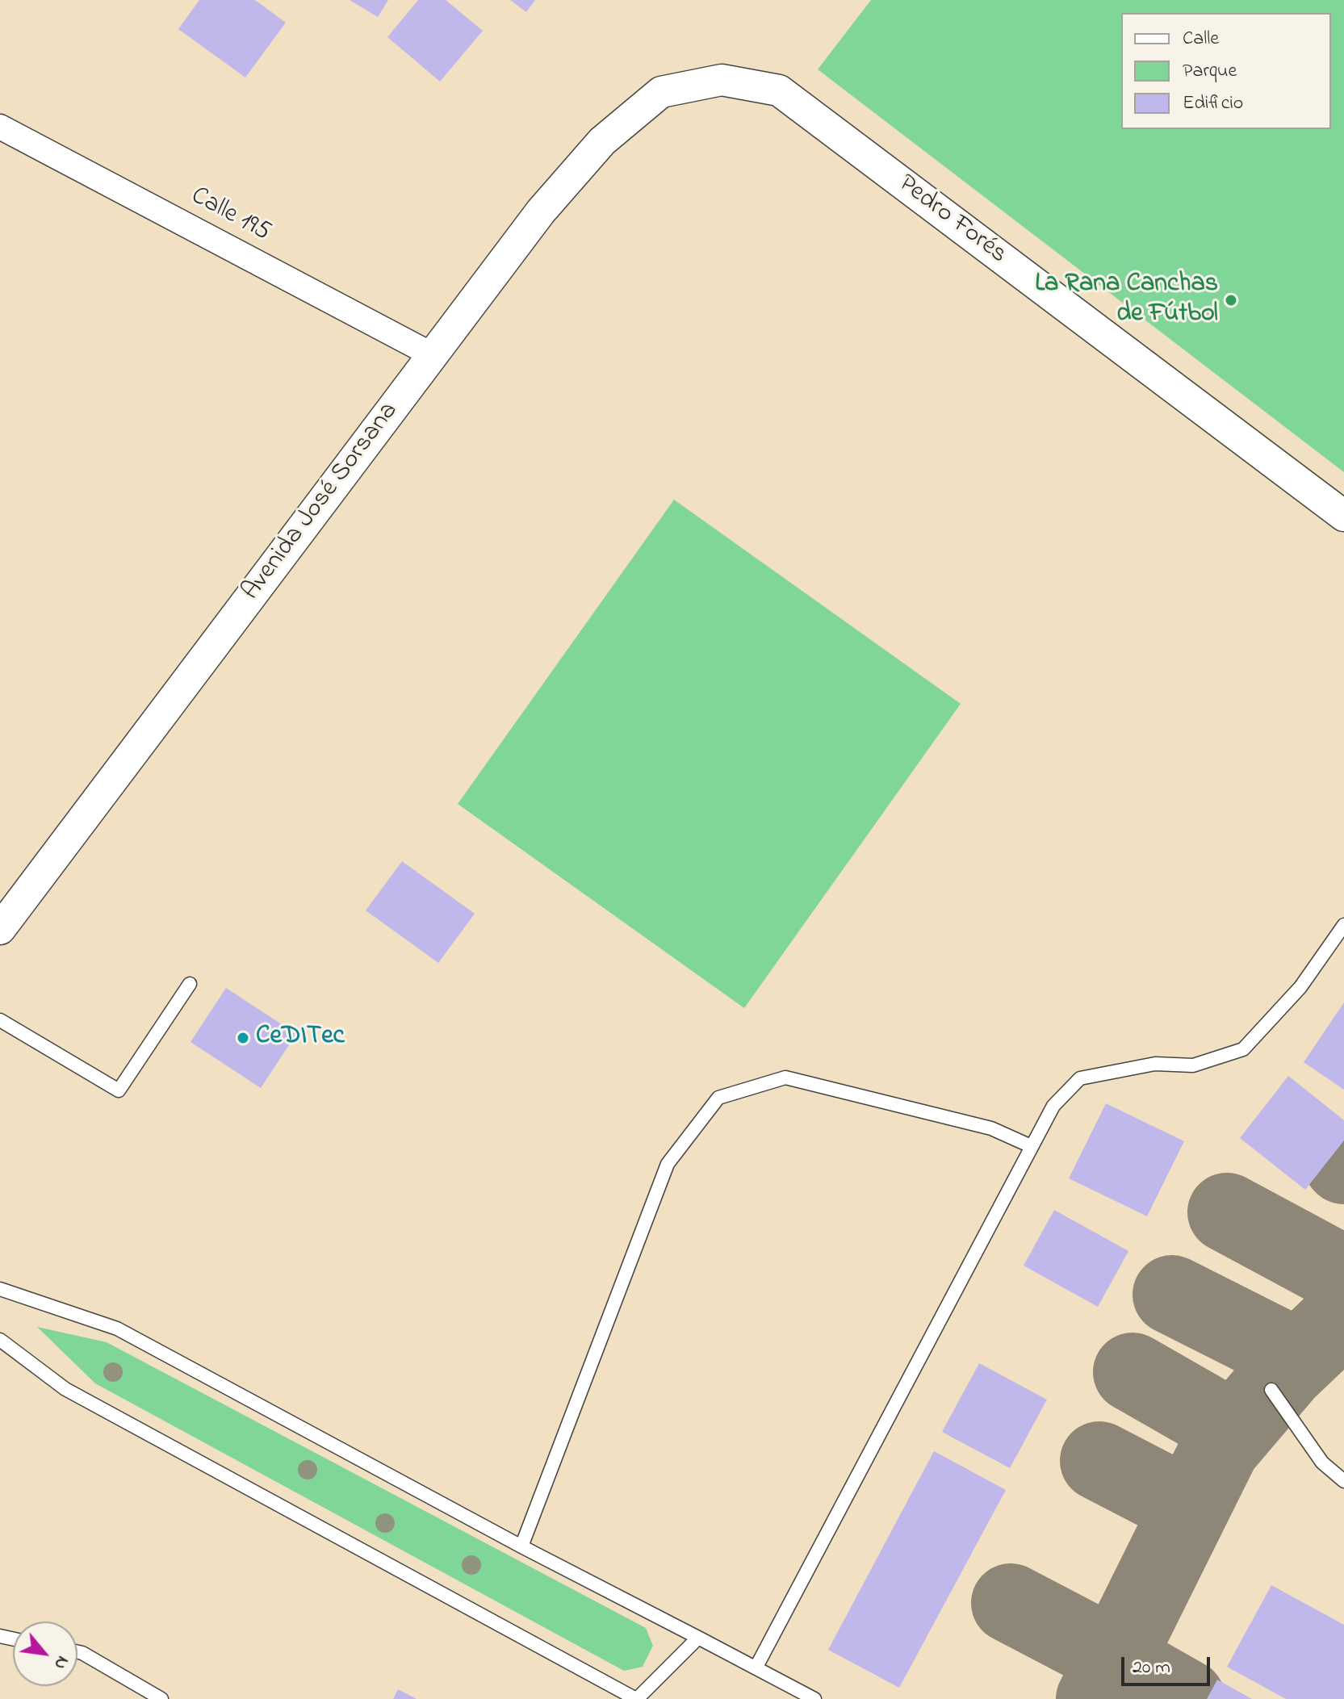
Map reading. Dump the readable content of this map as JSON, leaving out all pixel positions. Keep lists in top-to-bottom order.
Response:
{
  "streets": {
    "street": ["Calle 195", "Pedro Forés", "Avenida José Sorsana"]
  },
  "crossings": [
    ["Calle 195", "Avenida José Sorsana"],
    ["Pedro Forés", "Avenida José Sorsana"]
  ],
  "places": ["La Rana Canchas de Fútbol", "CeDITec"],
  "legend": ["Calle", "Parque", "Edificio"],
  "scale_bar": "20 m",
  "north": "bottom right"
}
